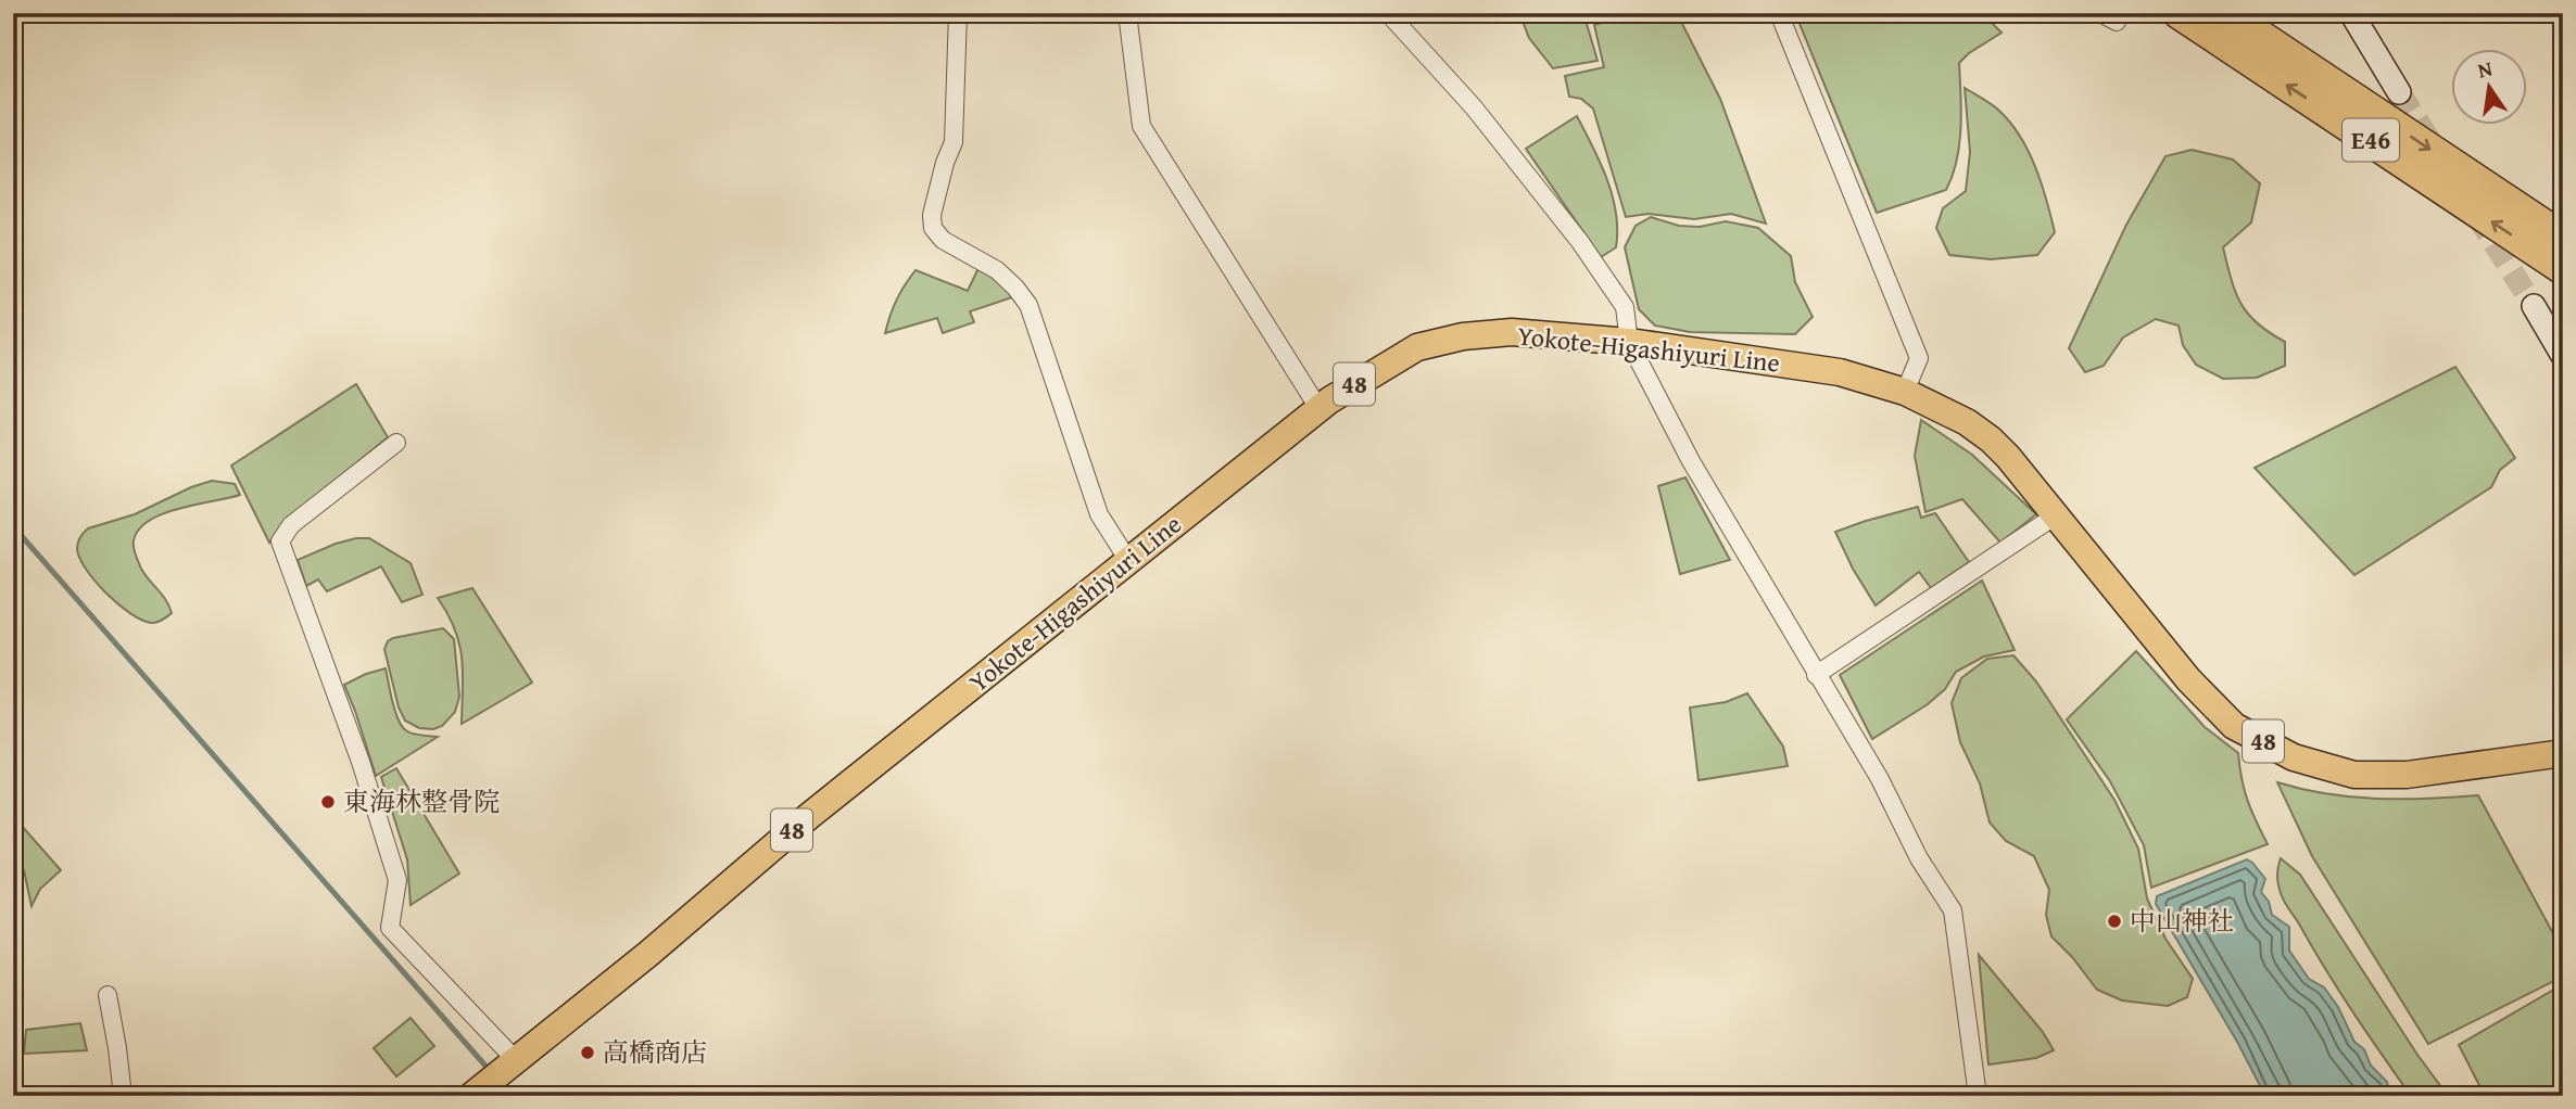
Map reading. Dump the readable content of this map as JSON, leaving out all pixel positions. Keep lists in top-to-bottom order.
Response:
{
  "streets": {
    "highway": ["E46"],
    "main road": ["Yokote-Higashiyuri Line", "48"]
  },
  "places": ["東海林整骨院", "中山神社", "高橋商店"],
  "north": "top"
}
